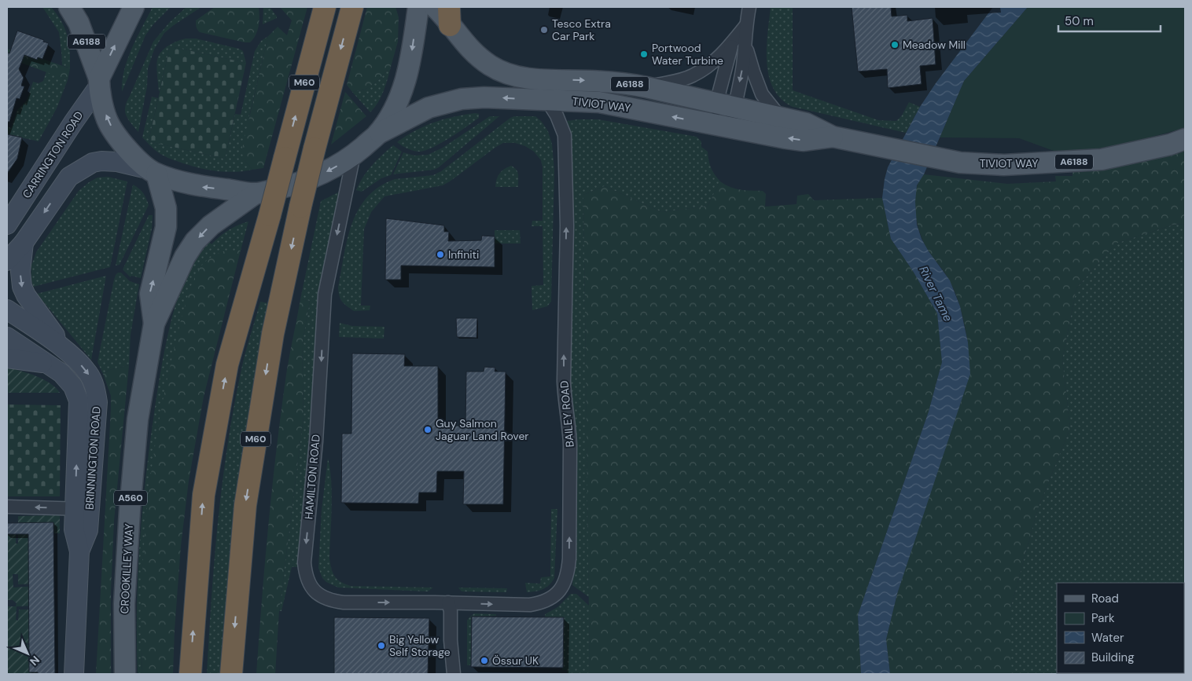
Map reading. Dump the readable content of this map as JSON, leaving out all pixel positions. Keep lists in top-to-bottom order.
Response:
{
  "streets": {
    "highway": ["M60"],
    "main road": [
      "A6188",
      "TIVIOT WAY",
      "A560",
      "CROOKILLEY WAY"
    ],
    "street": [
      "CARRINGTON ROAD",
      "BAILEY ROAD",
      "BRINNINGTON ROAD",
      "HAMILTON ROAD"
    ]
  },
  "crossings": [
    ["A6188", "CARRINGTON ROAD"],
    ["TIVIOT WAY", "BAILEY ROAD"],
    ["BAILEY ROAD", "HAMILTON ROAD"]
  ],
  "one_way": ["BAILEY ROAD"],
  "water": ["River Tame"],
  "places": [
    "Tesco Extra Car Park",
    "Meadow Mill",
    "Portwood Water Turbine",
    "Infiniti",
    "Guy Salmon Jaguar Land Rover",
    "Big Yellow Self Storage",
    "Össur UK"
  ],
  "legend": [
    "Road",
    "Park",
    "Water",
    "Building"
  ],
  "scale_bar": "50 m",
  "north": "bottom right"
}
